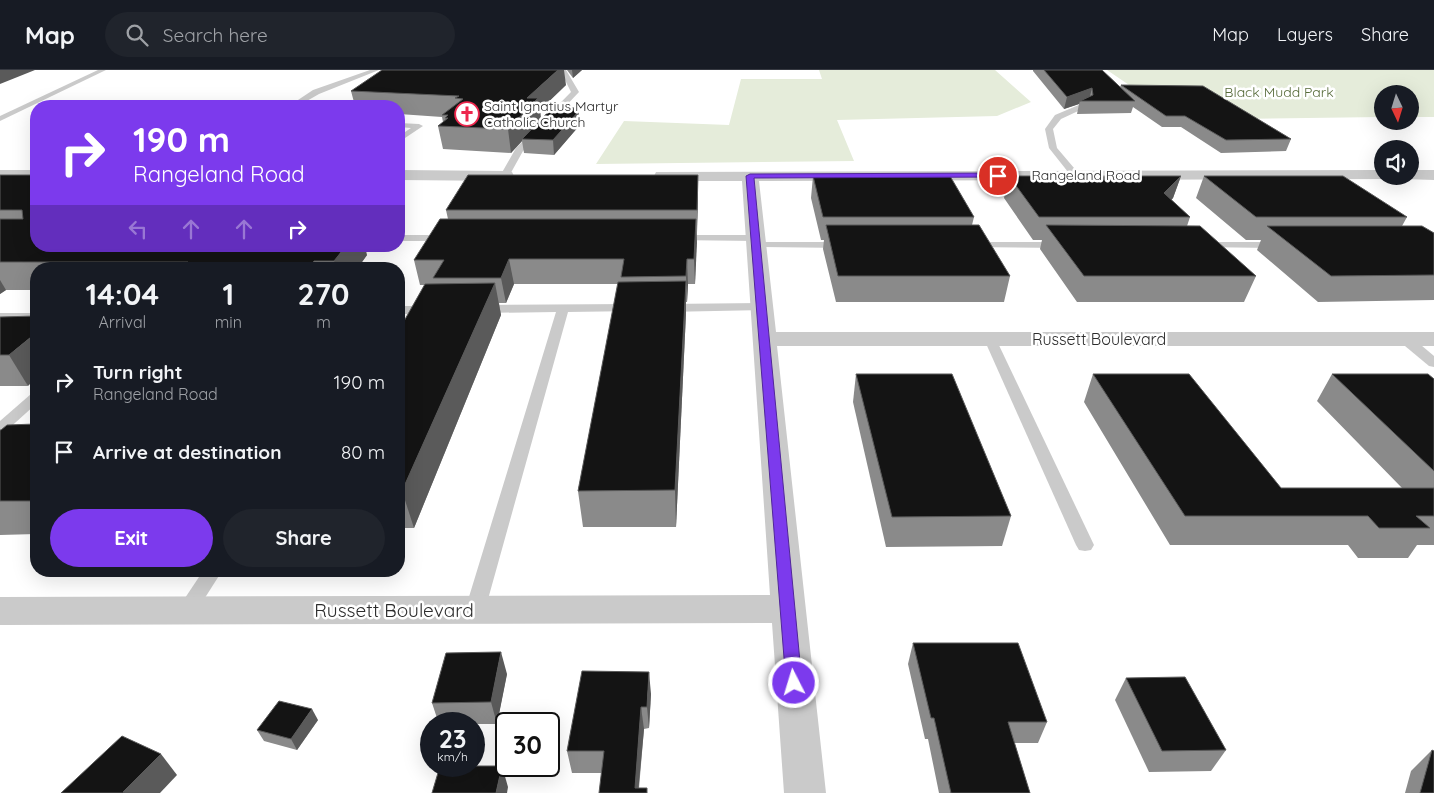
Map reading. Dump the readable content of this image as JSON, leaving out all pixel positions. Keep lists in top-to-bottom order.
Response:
{
  "streets": {
    "street": ["Rangeland Road", "Russett Boulevard"]
  },
  "parks": ["Black Mudd Park"],
  "places": {
    "church": ["Saint Ignatius Martyr Catholic Church"]
  },
  "north": "bottom",
  "page": {
    "header": "Map",
    "search": "Search here",
    "nav": ["Map", "Layers", "Share"],
    "turn": ["190 m", "Rangeland Road"],
    "eta": [
      "14:04",
      "Arrival",
      "1",
      "min",
      "270",
      "m"
    ],
    "list": [
      {
        "name": "Turn right",
        "note": "Rangeland Road",
        "value": "190 m"
      },
      {
        "name": "Arrive at destination",
        "value": "80 m"
      }
    ],
    "buttons": ["Exit", "Share"],
    "speed": "23 km/h",
    "limit": "30"
  }
}
